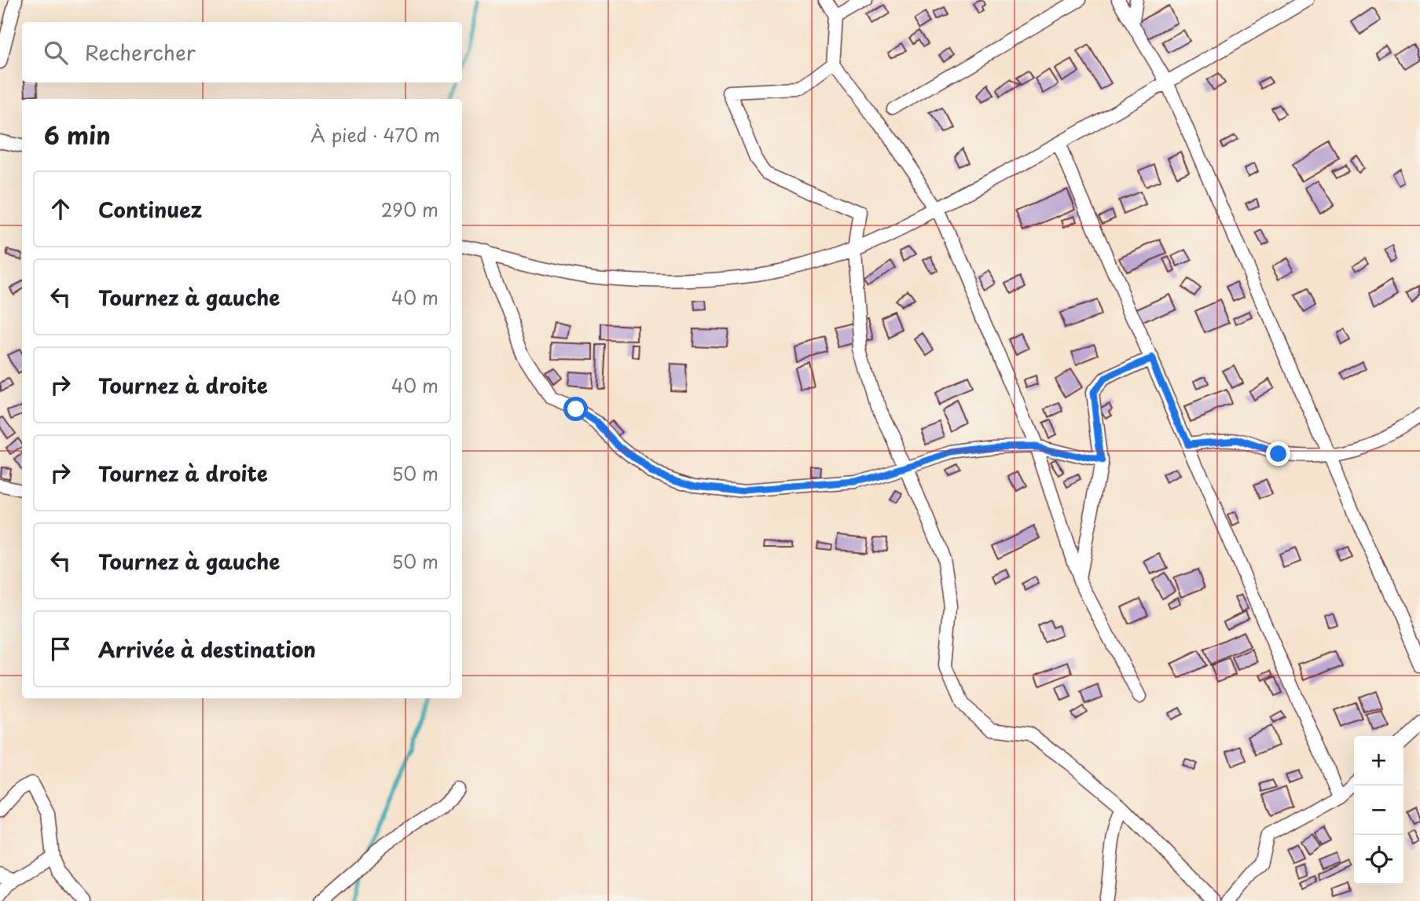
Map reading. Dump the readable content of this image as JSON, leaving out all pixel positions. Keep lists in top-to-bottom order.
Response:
{
  "page": {
    "search": "Rechercher",
    "heading": ["6 min", "À pied · 470 m"],
    "list": [
      ["Continuez", "290 m"],
      ["Tournez à gauche", "40 m"],
      ["Tournez à droite", "40 m"],
      ["Tournez à droite", "50 m"],
      ["Tournez à gauche", "50 m"],
      "Arrivée à destination"
    ],
    "map_buttons": ["+", "−"]
  }
}
